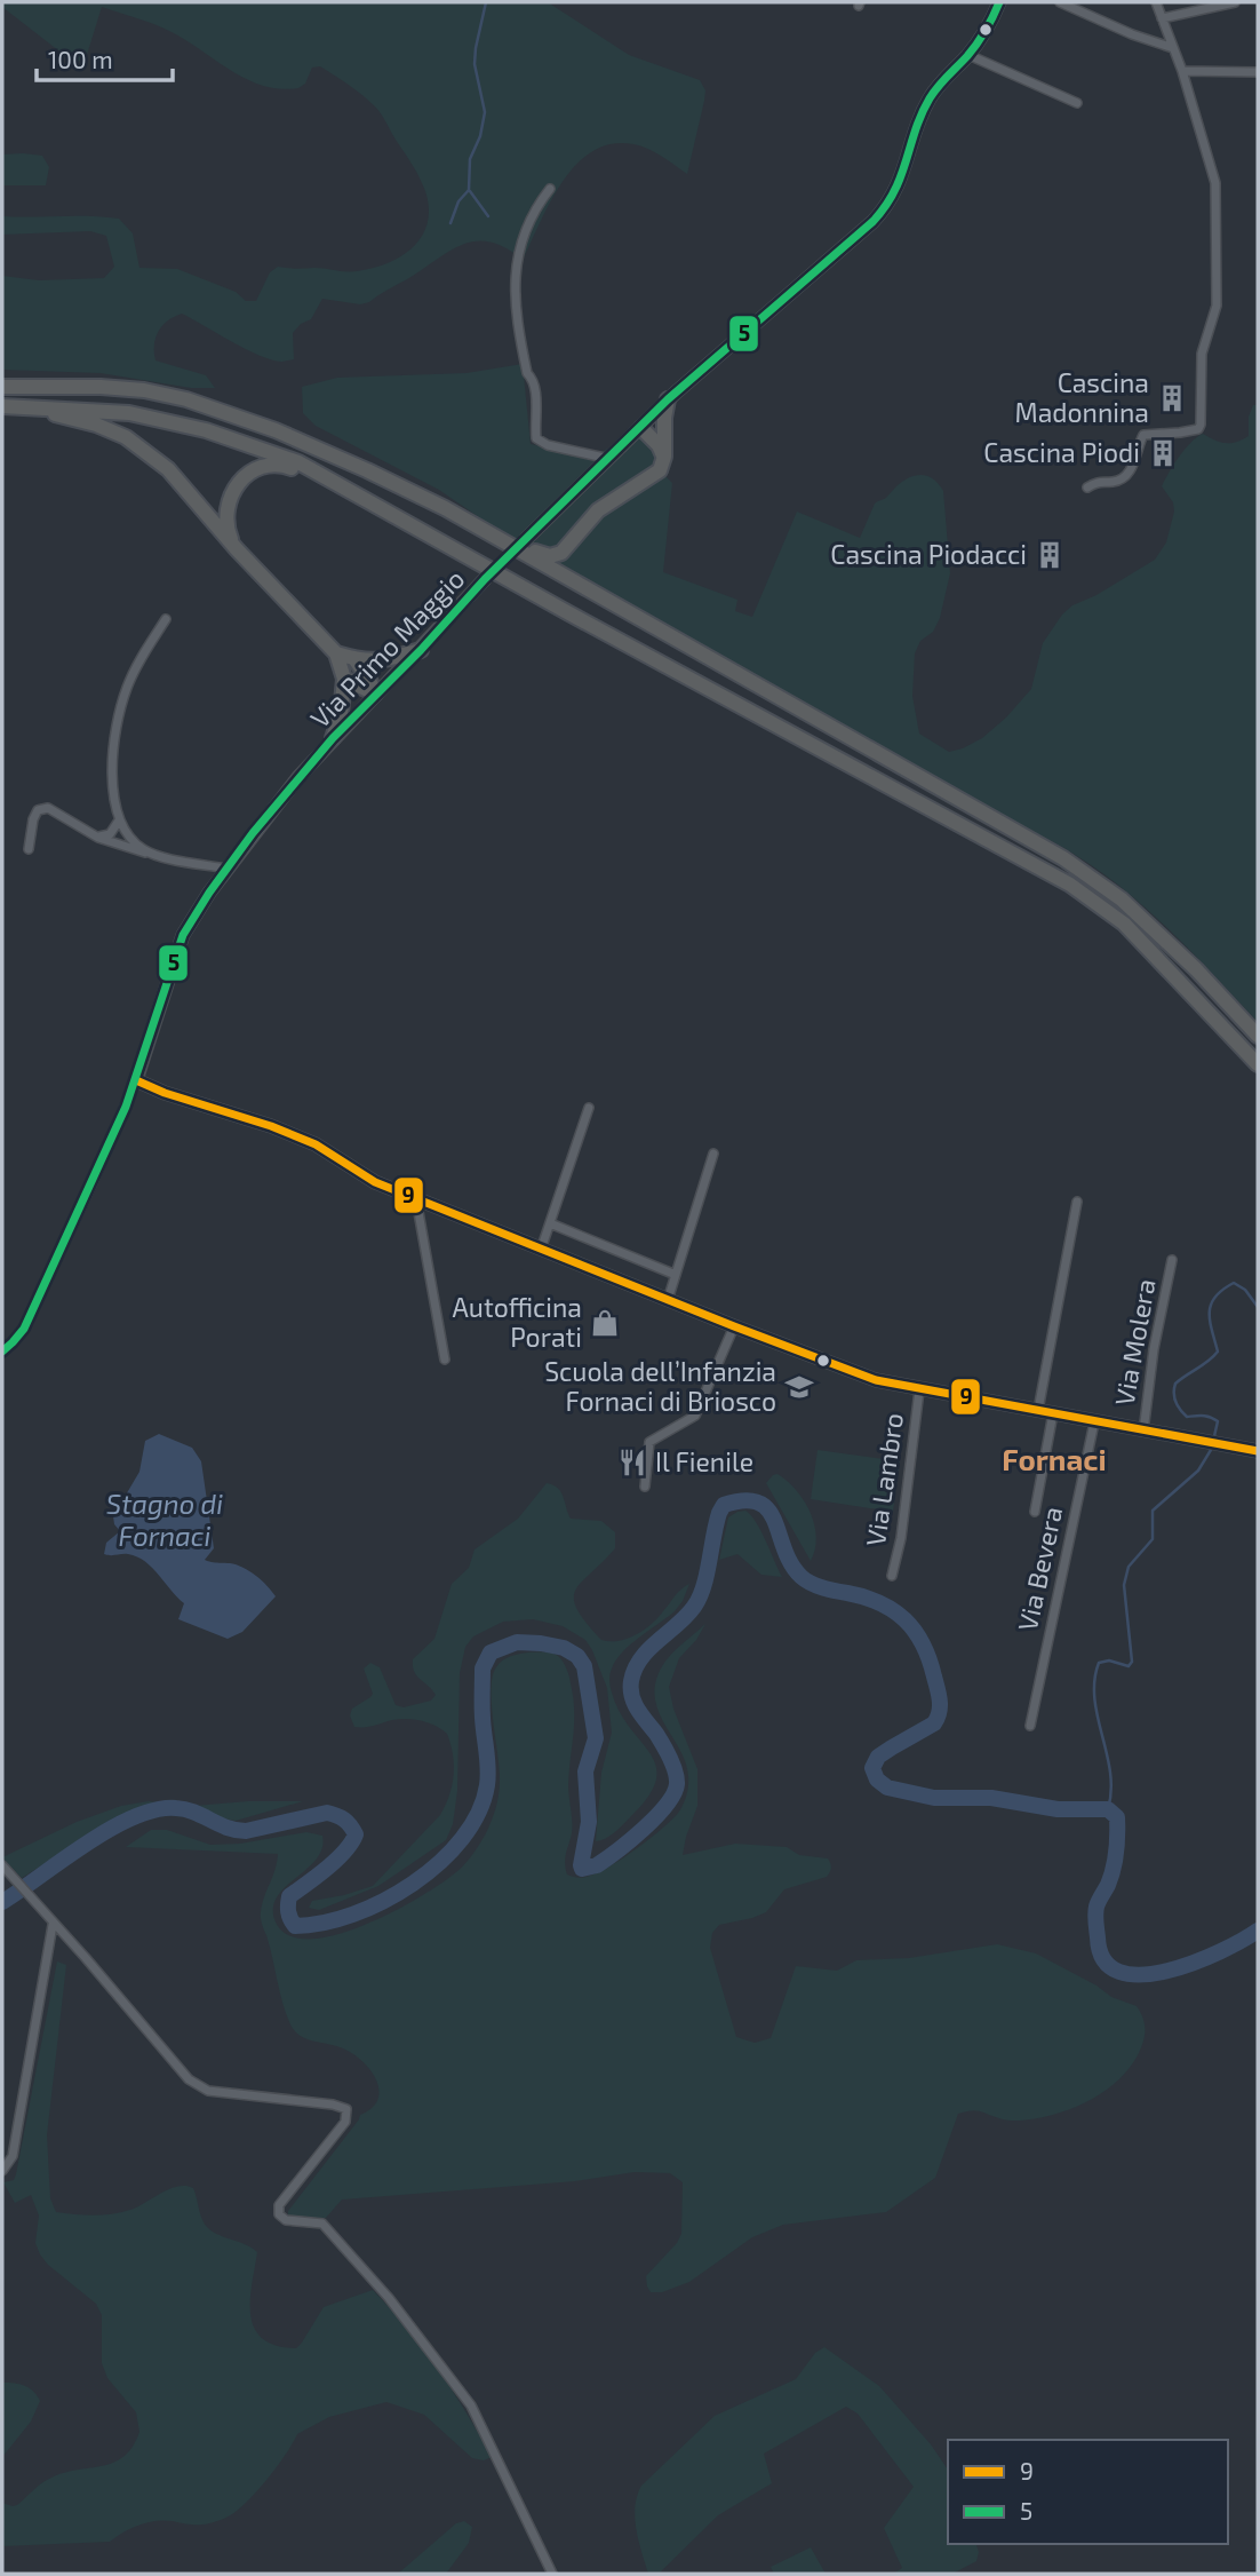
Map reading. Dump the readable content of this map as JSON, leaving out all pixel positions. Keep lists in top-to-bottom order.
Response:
{
  "streets": {
    "street": [
      "Via Primo Maggio",
      "Via Molera",
      "Via Lambro",
      "Via Bevera"
    ]
  },
  "districts": ["Fornaci"],
  "water": ["Stagno di Fornaci"],
  "places": {
    "building": ["Cascina Madonnina", "Cascina Piodi", "Cascina Piodacci"],
    "shop": ["Autofficina Porati"],
    "school or university": ["Scuola dell’Infanzia Fornaci di Briosco"],
    "restaurant": ["Il Fienile"]
  },
  "lines": ["transit line 5", "transit line 9"],
  "legend": ["9", "5"],
  "scale_bar": "100 m"
}
